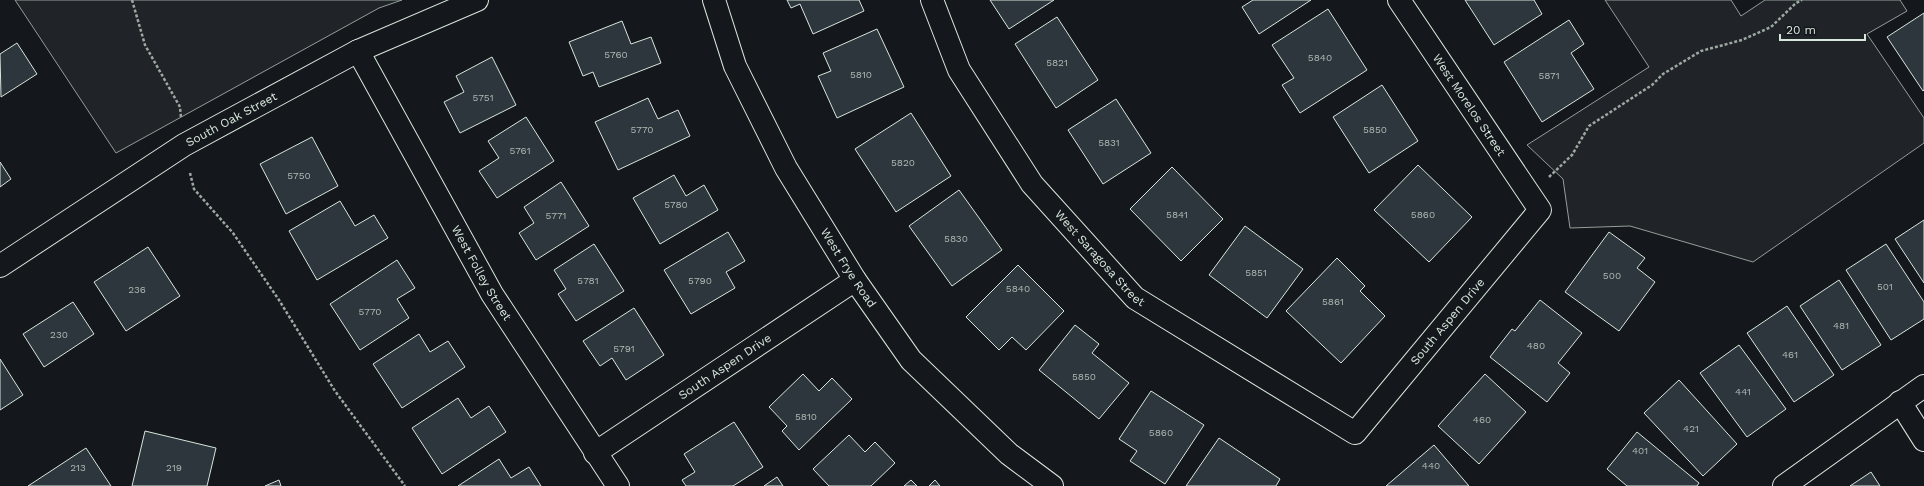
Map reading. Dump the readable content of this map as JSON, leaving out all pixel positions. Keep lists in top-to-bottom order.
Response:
{
  "streets": {
    "street": [
      "West Morelos Street",
      "South Oak Street",
      "West Saragosa Street",
      "West Frye Road",
      "West Folley Street",
      "South Aspen Drive"
    ]
  },
  "crossings": [
    ["West Morelos Street", "South Aspen Drive"],
    ["South Oak Street", "West Folley Street"],
    ["West Saragosa Street", "South Aspen Drive"],
    ["West Frye Road", "South Aspen Drive"],
    ["West Folley Street", "South Aspen Drive"]
  ],
  "house_numbers": [
    "5760",
    "5840",
    "5821",
    "5810",
    "5871",
    "5751",
    "5770",
    "5850",
    "5831",
    "5761",
    "5820",
    "5750",
    "5780",
    "5841",
    "5860",
    "5771",
    "5830",
    "5851",
    "500",
    "5781",
    "5790",
    "501",
    "5840",
    "236",
    "5861",
    "5770",
    "481",
    "230",
    "480",
    "5791",
    "461",
    "5850",
    "441",
    "5810",
    "460",
    "421",
    "5860",
    "401",
    "440",
    "213",
    "219"
  ],
  "scale_bar": "20 m"
}
